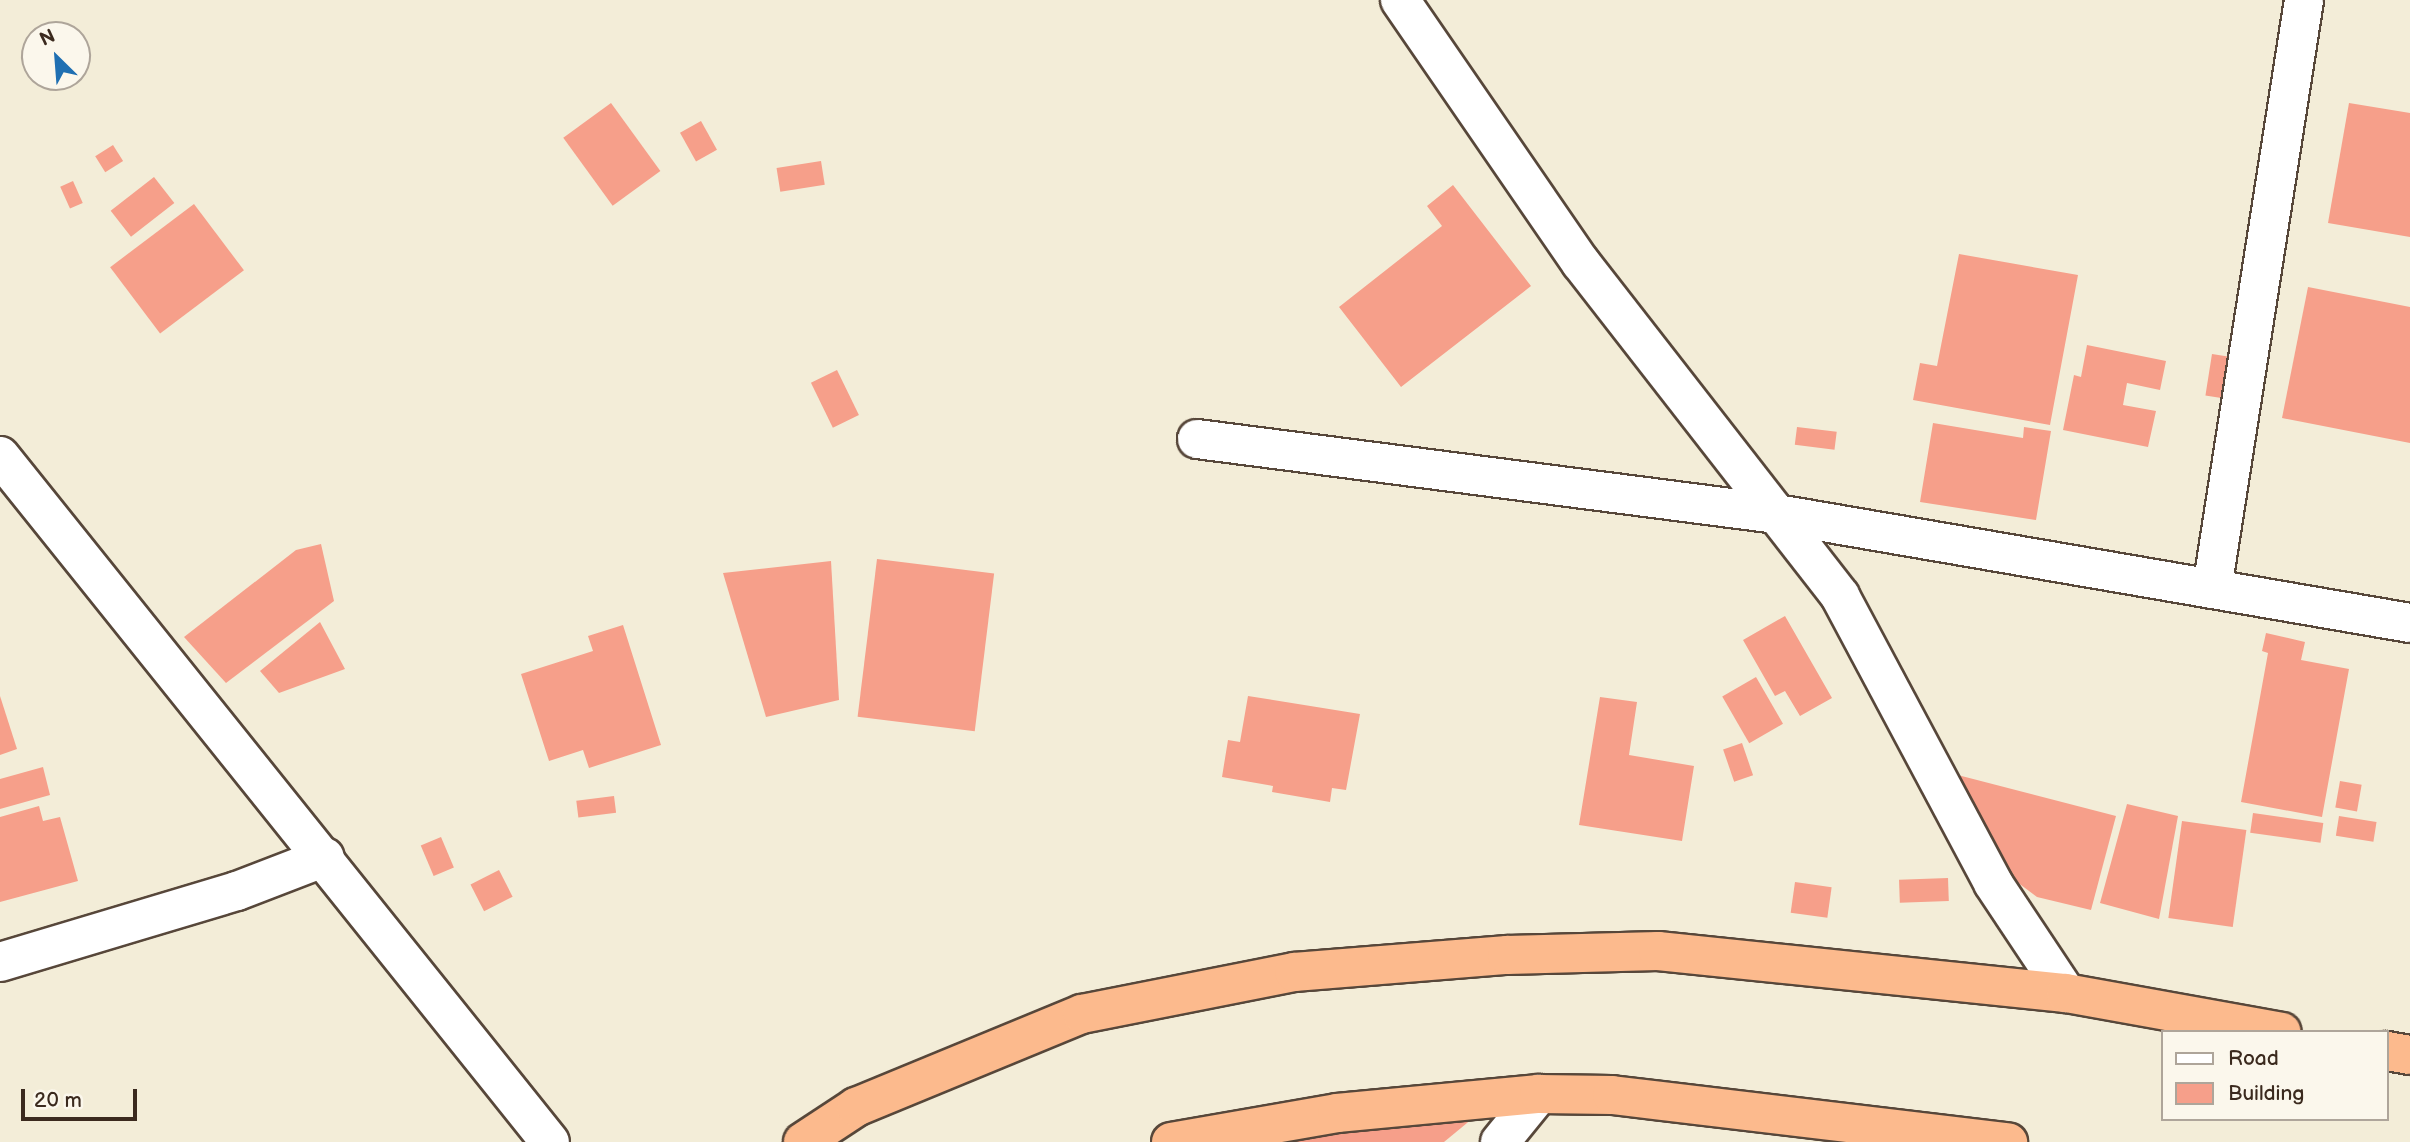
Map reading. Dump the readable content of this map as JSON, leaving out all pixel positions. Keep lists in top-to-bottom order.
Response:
{
  "legend": ["Road", "Building"],
  "scale_bar": "20 m",
  "north": "top left"
}
